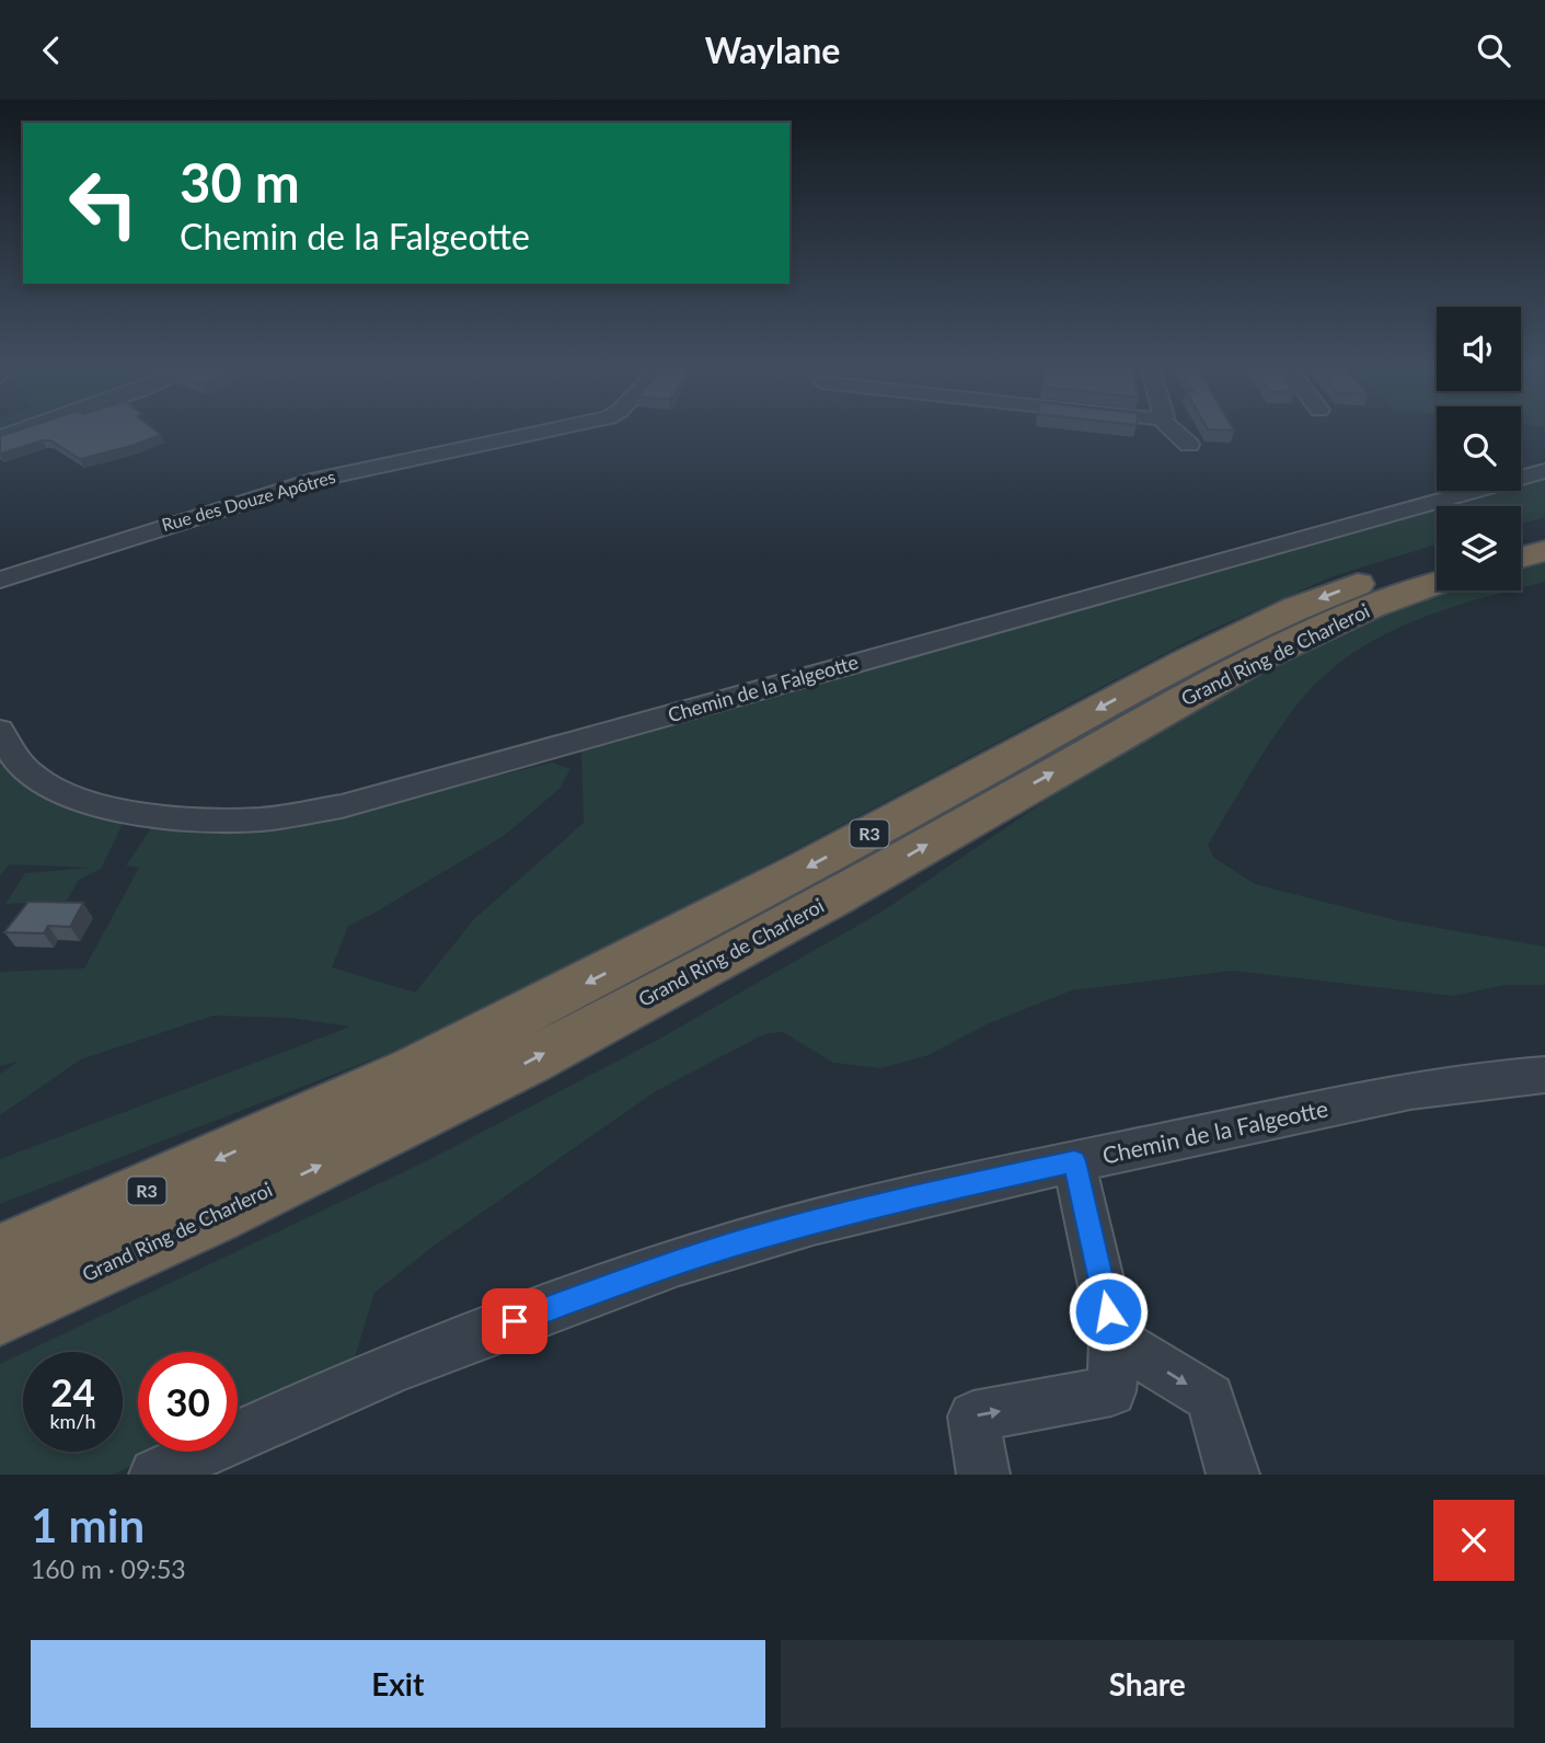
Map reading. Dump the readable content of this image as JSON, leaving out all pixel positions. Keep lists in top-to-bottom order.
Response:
{
  "streets": {
    "highway": ["Grand Ring de Charleroi", "R3"],
    "street": ["Rue des Douze Apôtres", "Chemin de la Falgeotte"]
  },
  "page": {
    "header": "Waylane",
    "turn": ["30 m", "Chemin de la Falgeotte"],
    "speed": "24 km/h",
    "limit": "30",
    "heading": ["1 min", "160 m · 09:53"],
    "buttons": ["Exit", "Share"]
  }
}
